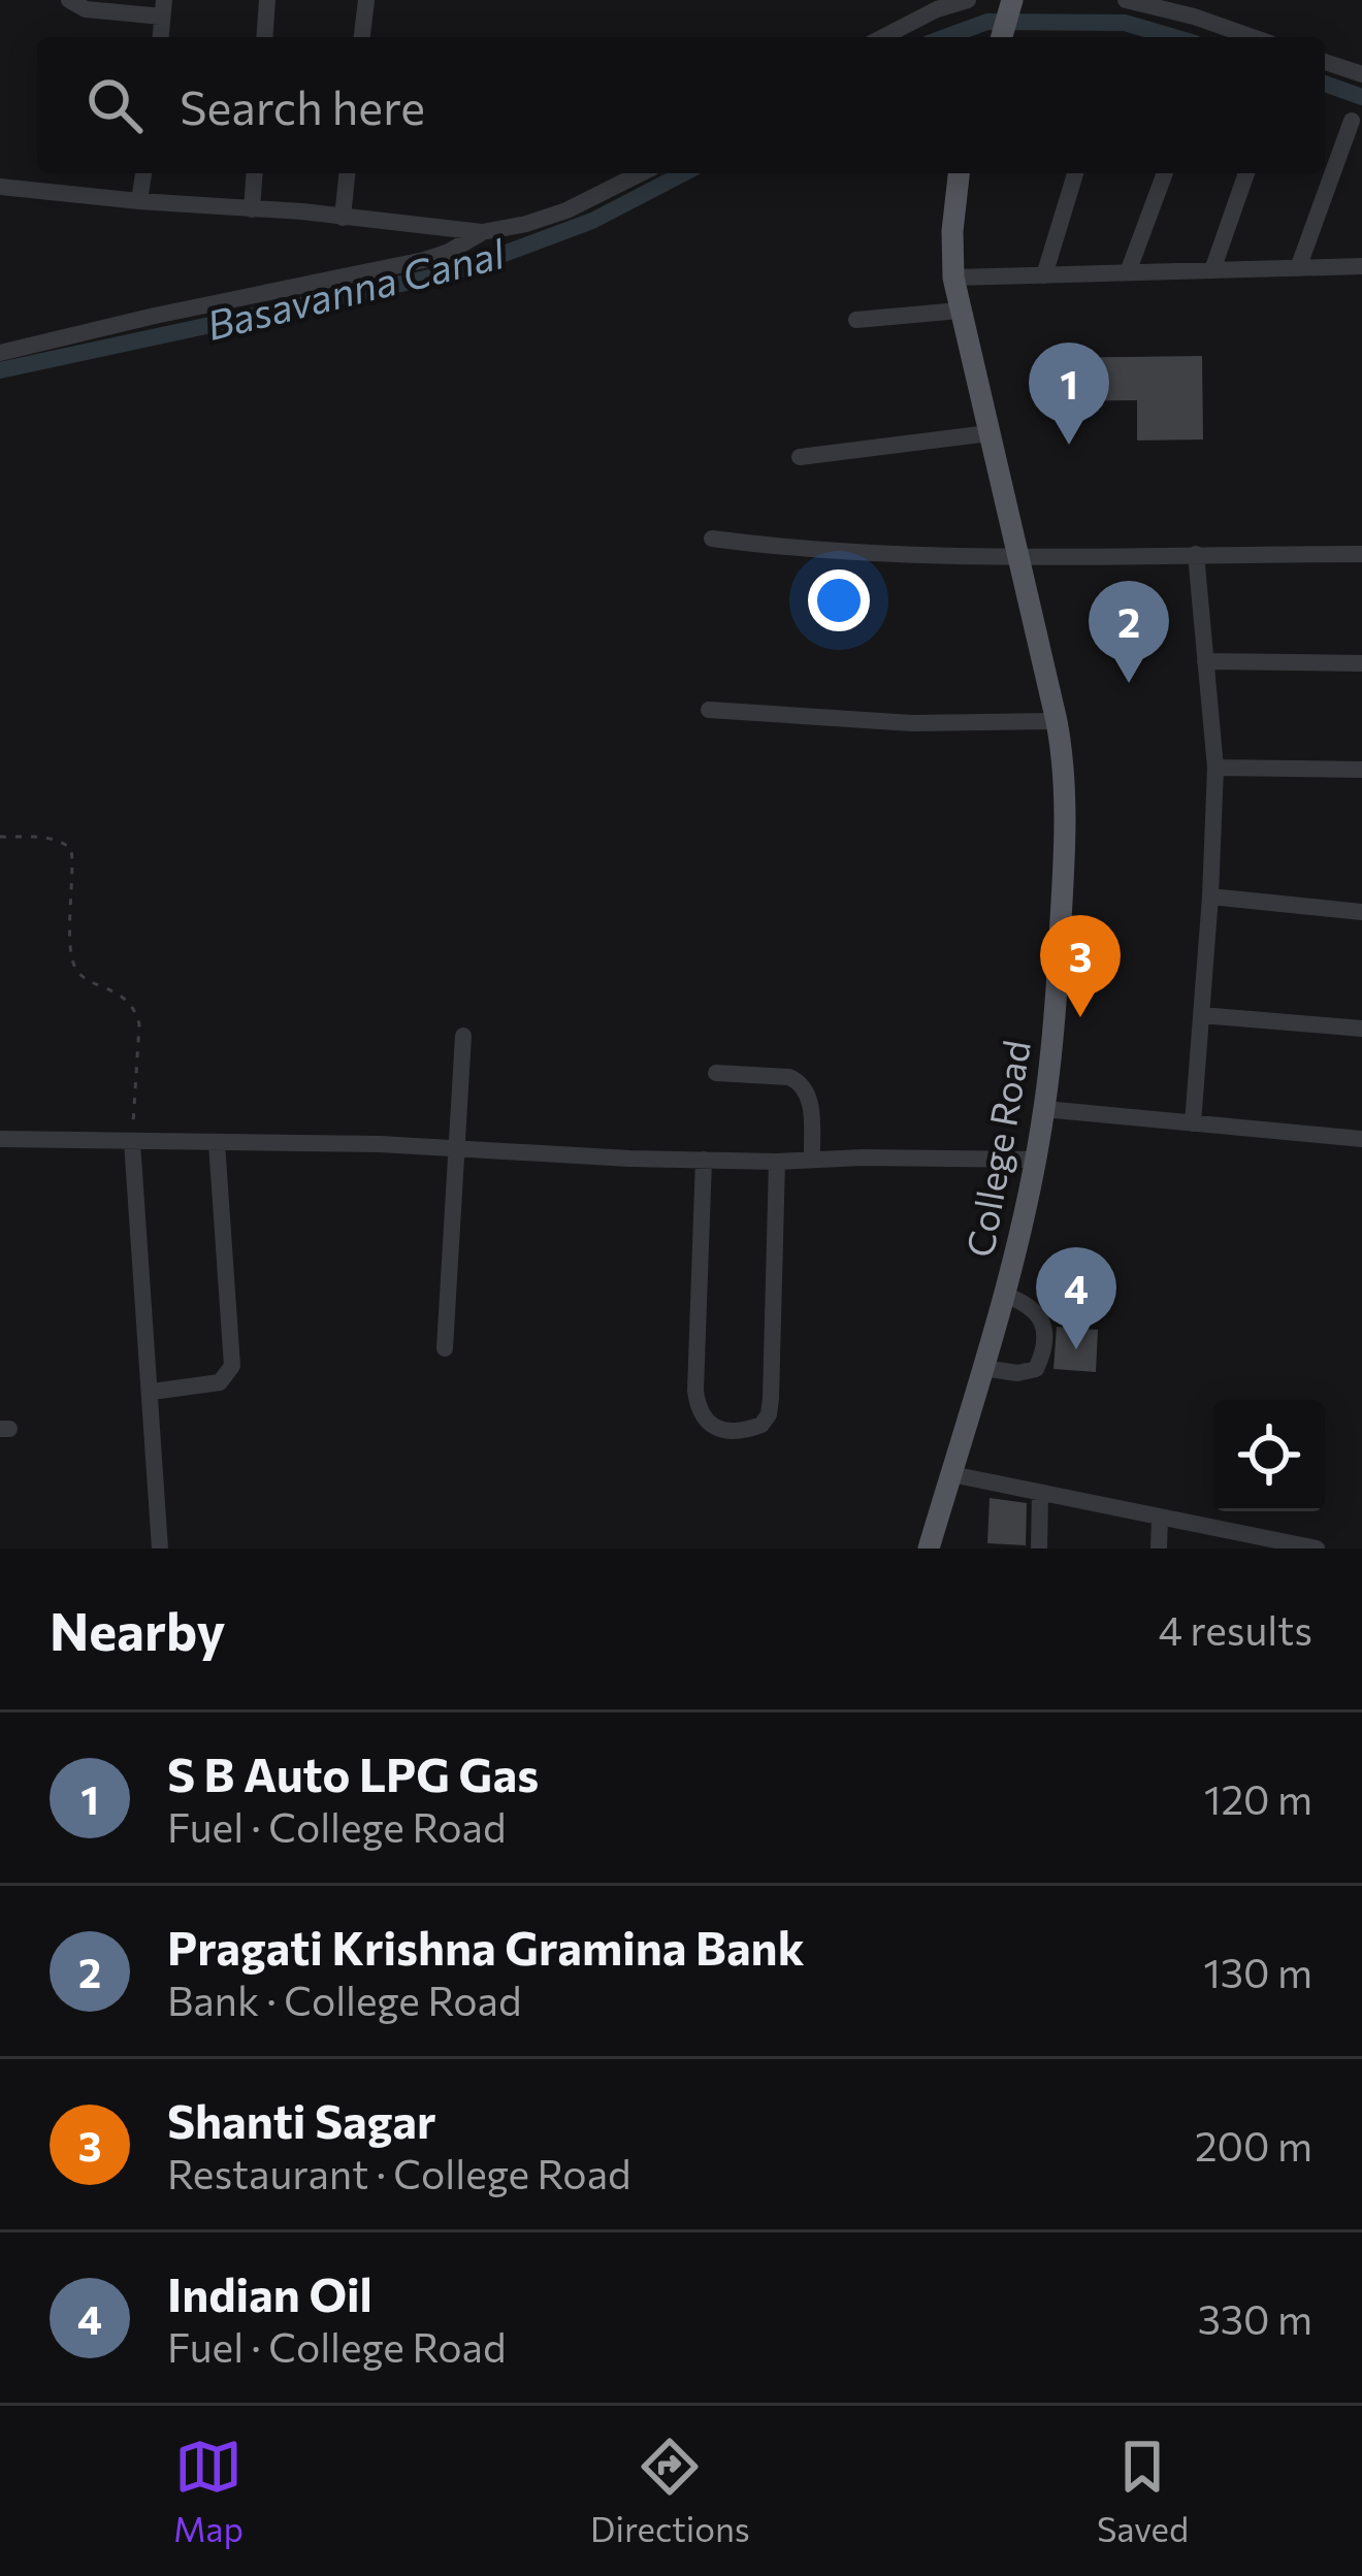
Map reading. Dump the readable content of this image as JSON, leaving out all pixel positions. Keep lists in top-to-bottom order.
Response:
{
  "streets": {
    "main road": ["College Road"]
  },
  "water": ["Basavanna Canal"],
  "page": {
    "search": "Search here",
    "pins": [
      "1",
      "2",
      "3",
      "4"
    ],
    "heading": ["Nearby", "4 results"],
    "list": [
      {
        "mark": "1",
        "name": "S B Auto LPG Gas",
        "note": "Fuel · College Road",
        "value": "120 m"
      },
      {
        "mark": "2",
        "name": "Pragati Krishna Gramina Bank",
        "note": "Bank · College Road",
        "value": "130 m"
      },
      {
        "mark": "3",
        "name": "Shanti Sagar",
        "note": "Restaurant · College Road",
        "value": "200 m"
      },
      {
        "mark": "4",
        "name": "Indian Oil",
        "note": "Fuel · College Road",
        "value": "330 m"
      }
    ],
    "nav": ["Map", "Directions", "Saved"]
  }
}
